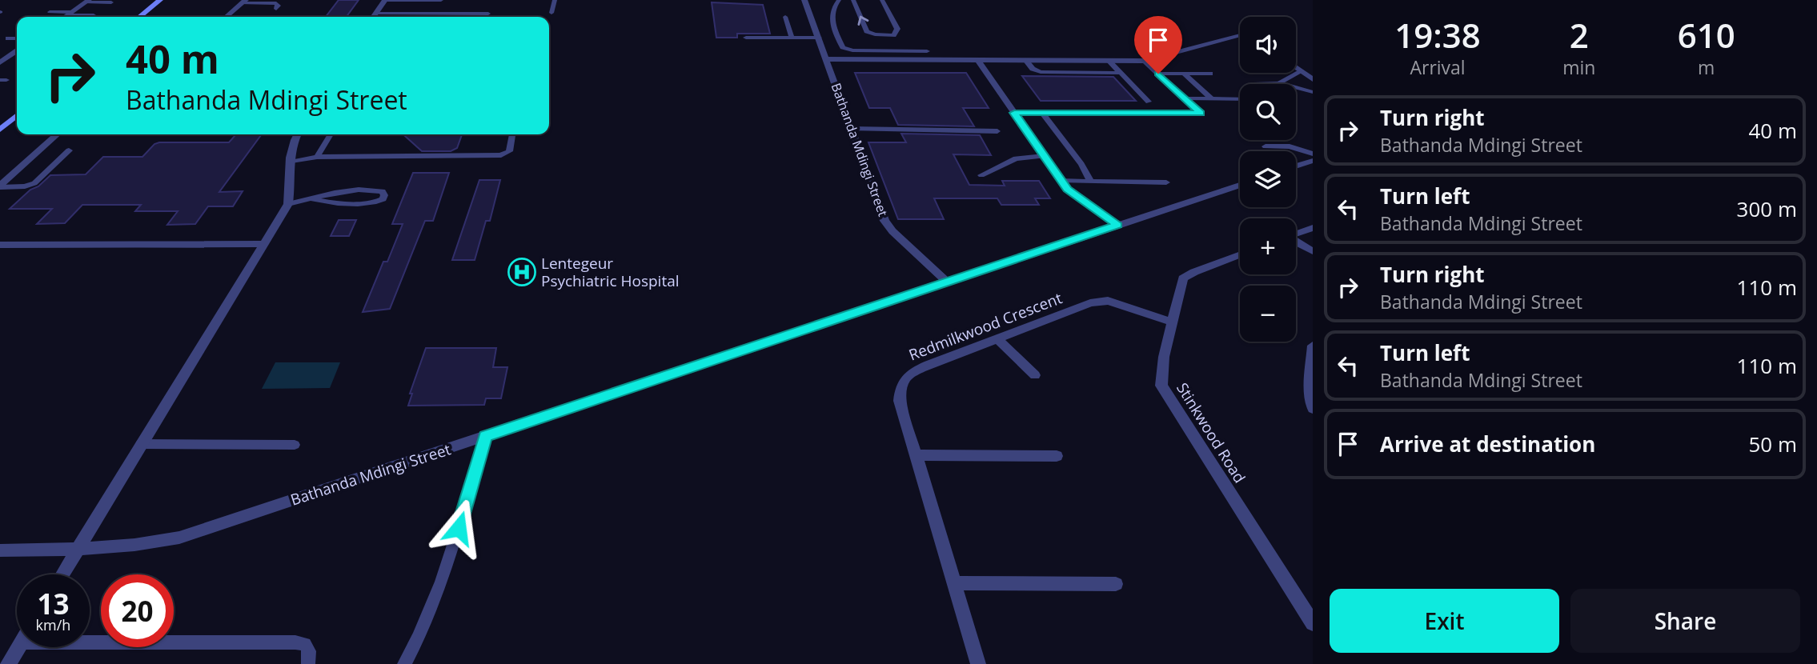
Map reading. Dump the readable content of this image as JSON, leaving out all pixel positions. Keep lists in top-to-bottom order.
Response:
{
  "streets": {
    "street": ["Bathanda Mdingi Street", "Redmilkwood Crescent", "Stinkwood Road"]
  },
  "crossings": [
    ["Redmilkwood Crescent", "Stinkwood Road"]
  ],
  "places": {
    "hospital": ["Lentegeur Psychiatric Hospital"]
  },
  "page": {
    "eta": [
      "19:38",
      "Arrival",
      "2",
      "min",
      "610",
      "m"
    ],
    "map_buttons": ["+", "−"],
    "turn": ["40 m", "Bathanda Mdingi Street"],
    "list": [
      {
        "name": "Turn right",
        "note": "Bathanda Mdingi Street",
        "value": "40 m"
      },
      {
        "name": "Turn left",
        "note": "Bathanda Mdingi Street",
        "value": "300 m"
      },
      {
        "name": "Turn right",
        "note": "Bathanda Mdingi Street",
        "value": "110 m"
      },
      {
        "name": "Turn left",
        "note": "Bathanda Mdingi Street",
        "value": "110 m"
      },
      {
        "name": "Arrive at destination",
        "value": "50 m"
      }
    ],
    "speed": "13 km/h",
    "limit": "20",
    "buttons": ["Exit", "Share"]
  }
}
